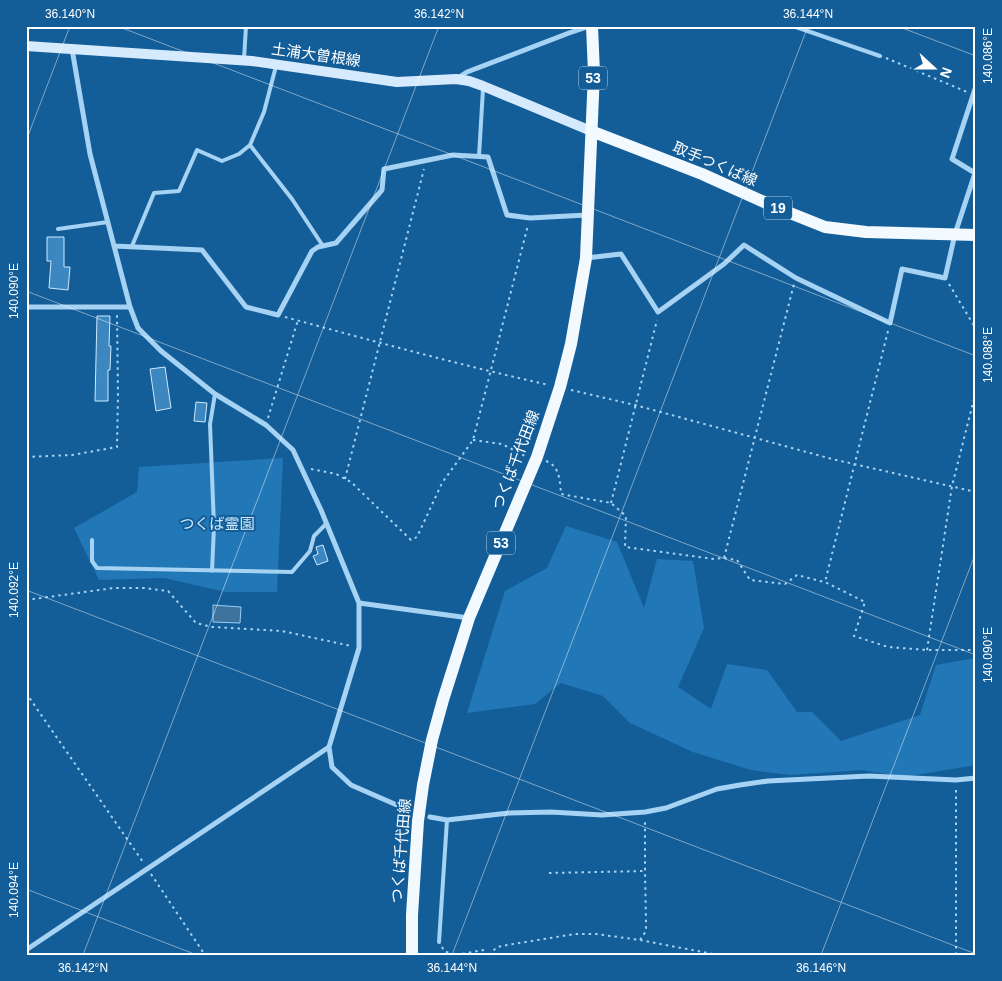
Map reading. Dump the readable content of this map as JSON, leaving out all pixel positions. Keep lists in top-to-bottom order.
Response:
{
  "streets": {
    "main road": [
      "土浦大曽根線",
      "53",
      "取手つくば線",
      "19",
      "つくば千代田線"
    ]
  },
  "crossings": [
    ["土浦大曽根線", "取手つくば線"],
    ["土浦大曽根線", "つくば千代田線"],
    ["取手つくば線", "つくば千代田線"]
  ],
  "parks": ["つくば霊園"],
  "north": "right",
  "coordinates": [
    "36.140°N",
    "36.142°N",
    "36.144°N",
    "140.086°E",
    "140.090°E",
    "140.088°E",
    "140.092°E",
    "140.094°E",
    "36.146°N"
  ]
}
